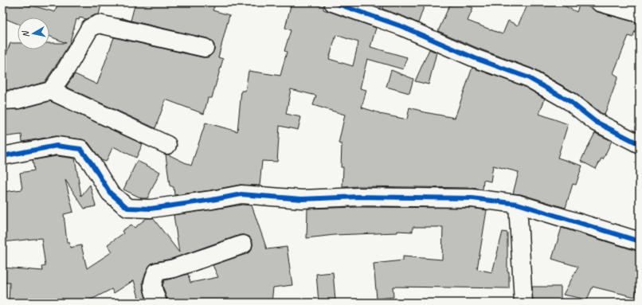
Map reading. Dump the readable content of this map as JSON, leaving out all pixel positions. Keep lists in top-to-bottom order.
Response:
{
  "north": "left"
}
